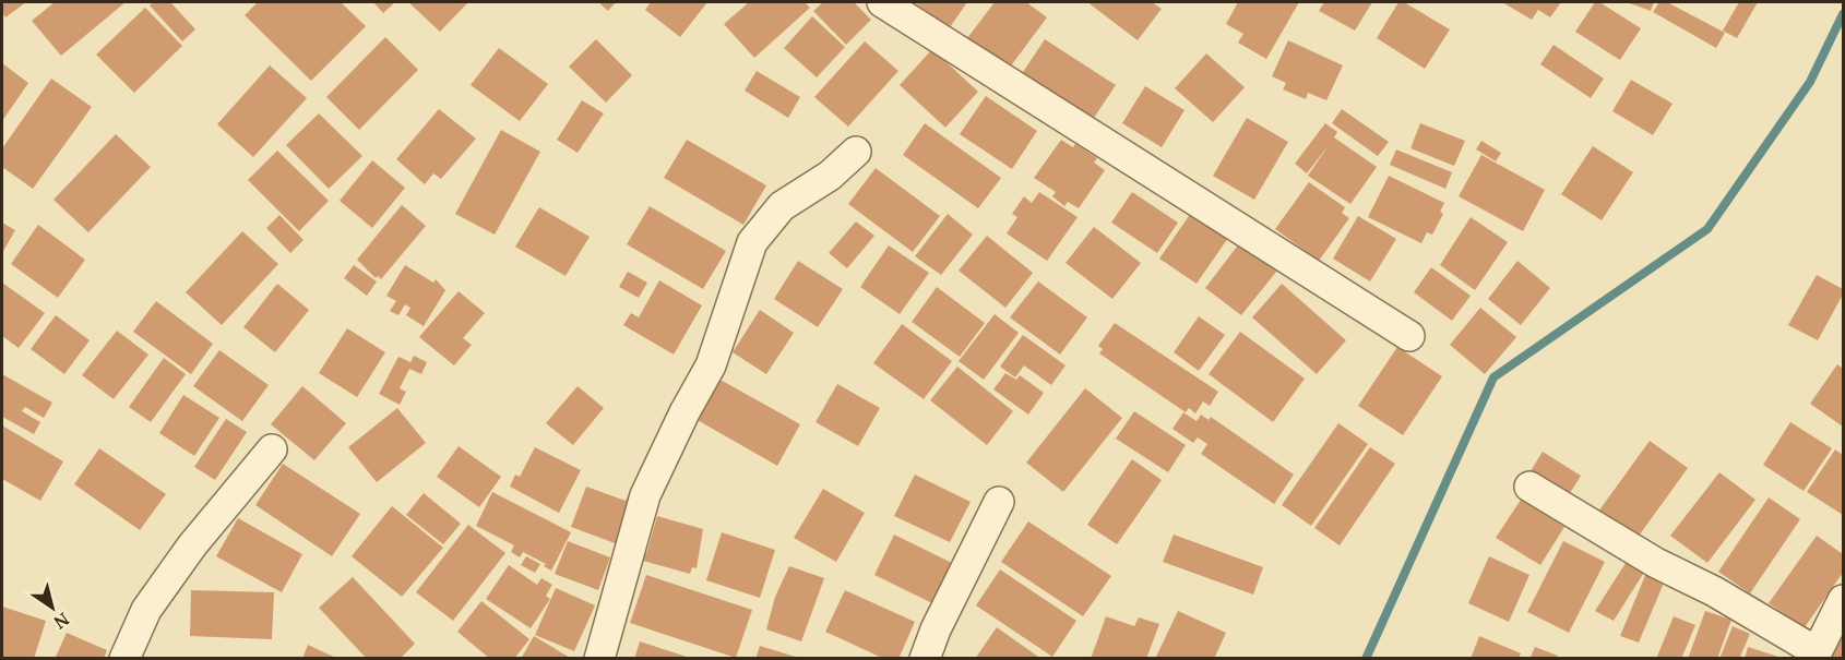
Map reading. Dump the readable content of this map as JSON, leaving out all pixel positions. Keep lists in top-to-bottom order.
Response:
{
  "north": "bottom right"
}
